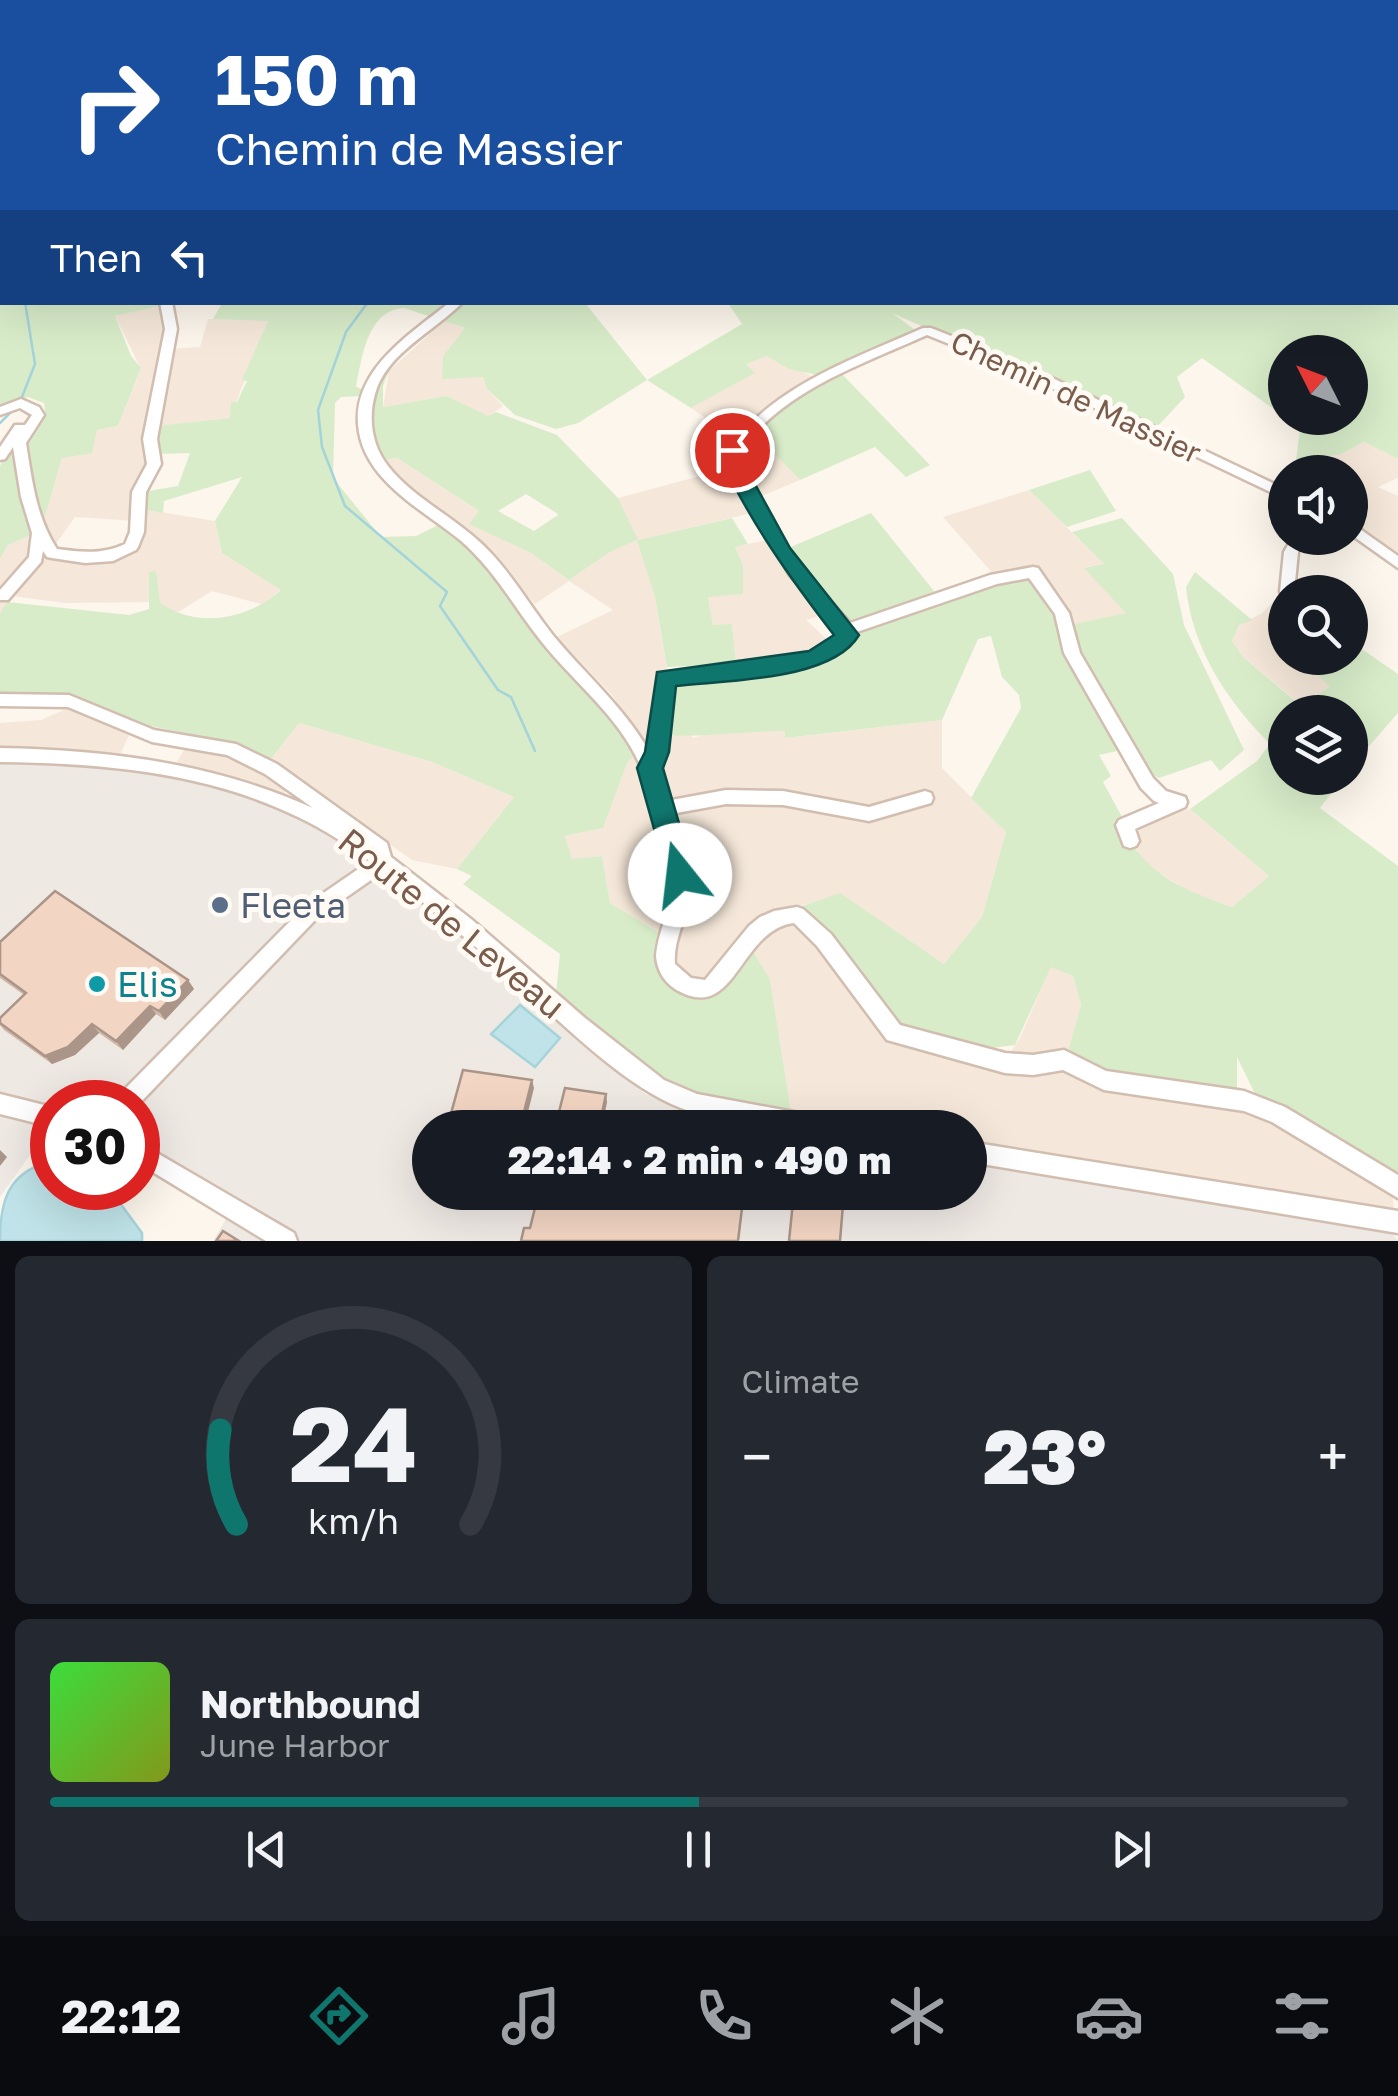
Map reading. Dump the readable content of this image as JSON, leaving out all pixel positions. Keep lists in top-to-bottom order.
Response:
{
  "streets": {
    "street": ["Chemin de Massier", "Route de Leveau"]
  },
  "places": ["Fleeta", "Elis"],
  "north": "top left",
  "page": {
    "turn": ["150 m", "Chemin de Massier"],
    "then": "Then",
    "limit": "30",
    "trip": "22:14 · 2 min · 490 m",
    "tile": "Climate",
    "heat": ["−", "23°", "+"],
    "song": ["Northbound", "June Harbor"],
    "tabs": "22:12",
    "gauge": ["24", "km/h"]
  }
}
